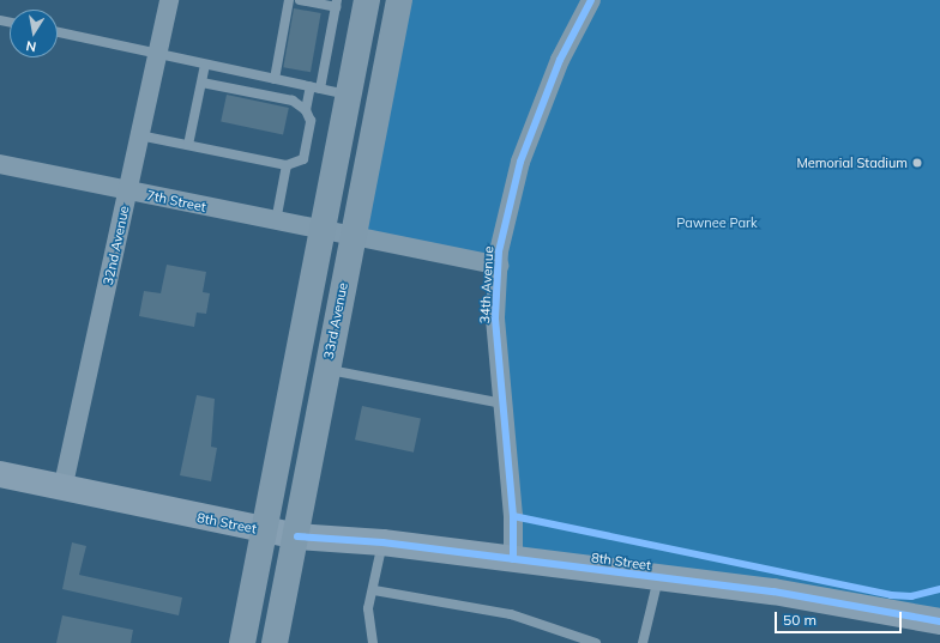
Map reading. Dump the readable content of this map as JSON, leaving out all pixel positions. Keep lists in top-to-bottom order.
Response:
{
  "streets": {
    "highway": ["33rd Avenue"],
    "street": [
      "7th Street",
      "32nd Avenue",
      "34th Avenue",
      "8th Street"
    ]
  },
  "crossings": [
    ["7th Street", "32nd Avenue"],
    ["7th Street", "34th Avenue"],
    ["7th Street", "33rd Avenue"],
    ["32nd Avenue", "8th Street"],
    ["34th Avenue", "8th Street"],
    ["33rd Avenue", "8th Street"]
  ],
  "parks": ["Pawnee Park"],
  "places": ["Memorial Stadium"],
  "scale_bar": "50 m",
  "north": "bottom"
}
